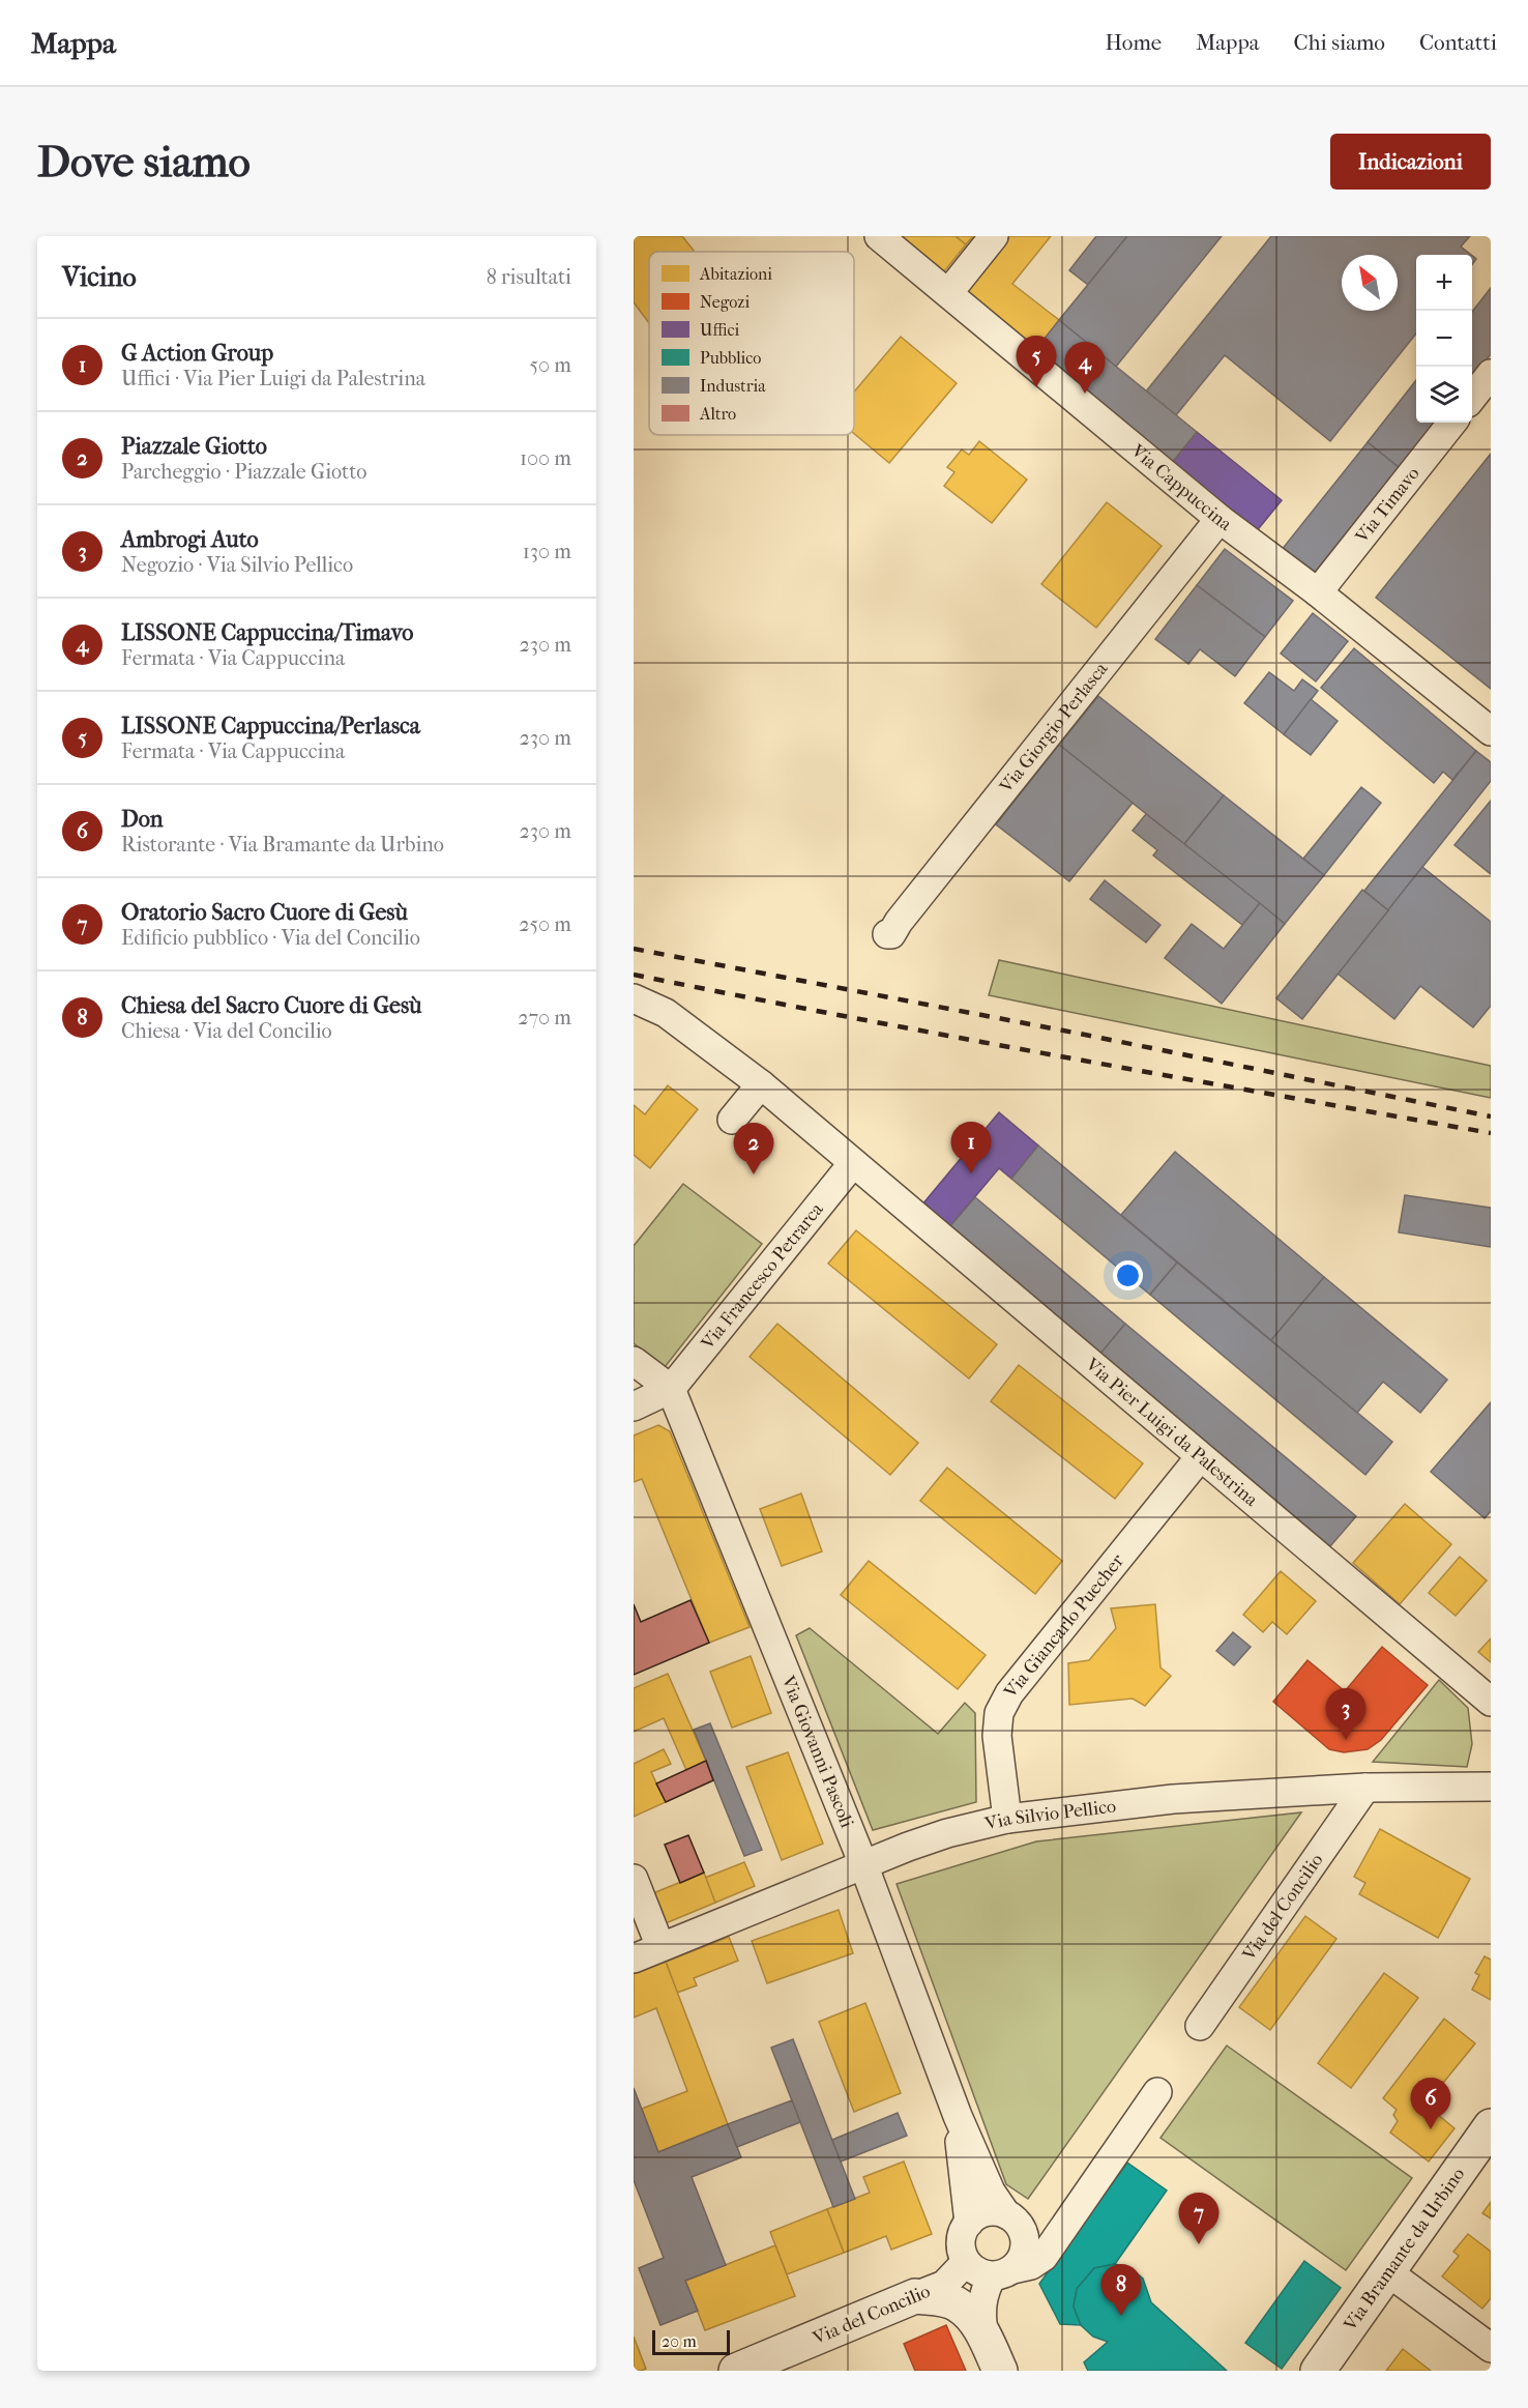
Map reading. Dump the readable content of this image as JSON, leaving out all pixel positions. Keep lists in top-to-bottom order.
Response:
{
  "streets": {
    "street": [
      "Via Cappuccina",
      "Via Timavo",
      "Via Giorgio Perlasca",
      "Via Francesco Petrarca",
      "Via Pier Luigi da Palestrina",
      "Via Giancarlo Puecher",
      "Via Giovanni Pascoli",
      "Via Silvio Pellico",
      "Via del Concilio",
      "Via Bramante da Urbino"
    ]
  },
  "crossings": [
    ["Via Cappuccina", "Via Timavo"],
    ["Via Cappuccina", "Via Giorgio Perlasca"],
    ["Via Francesco Petrarca", "Via Pier Luigi da Palestrina"],
    ["Via Francesco Petrarca", "Via Giovanni Pascoli"],
    ["Via Pier Luigi da Palestrina", "Via Giancarlo Puecher"],
    ["Via Giancarlo Puecher", "Via Silvio Pellico"],
    ["Via Giovanni Pascoli", "Via Silvio Pellico"],
    ["Via Giovanni Pascoli", "Via del Concilio"],
    ["Via Silvio Pellico", "Via del Concilio"]
  ],
  "legend": [
    "Abitazioni",
    "Negozi",
    "Uffici",
    "Pubblico",
    "Industria",
    "Altro"
  ],
  "scale_bar": "20 m",
  "north": "top left",
  "page": {
    "header": "Mappa",
    "nav": [
      "Home",
      "Mappa",
      "Chi siamo",
      "Contatti"
    ],
    "buttons": "Indicazioni",
    "title": "Dove siamo",
    "heading": ["Vicino", "8 risultati"],
    "map_buttons": ["+", "−"],
    "list": [
      {
        "mark": "1",
        "name": "G Action Group",
        "note": "Uffici · Via Pier Luigi da Palestrina",
        "value": "50 m"
      },
      {
        "mark": "2",
        "name": "Piazzale Giotto",
        "note": "Parcheggio · Piazzale Giotto",
        "value": "100 m"
      },
      {
        "mark": "3",
        "name": "Ambrogi Auto",
        "note": "Negozio · Via Silvio Pellico",
        "value": "130 m"
      },
      {
        "mark": "4",
        "name": "LISSONE Cappuccina/Timavo",
        "note": "Fermata · Via Cappuccina",
        "value": "230 m"
      },
      {
        "mark": "5",
        "name": "LISSONE Cappuccina/Perlasca",
        "note": "Fermata · Via Cappuccina",
        "value": "230 m"
      },
      {
        "mark": "6",
        "name": "Don",
        "note": "Ristorante · Via Bramante da Urbino",
        "value": "230 m"
      },
      {
        "mark": "7",
        "name": "Oratorio Sacro Cuore di Gesù",
        "note": "Edificio pubblico · Via del Concilio",
        "value": "250 m"
      },
      {
        "mark": "8",
        "name": "Chiesa del Sacro Cuore di Gesù",
        "note": "Chiesa · Via del Concilio",
        "value": "270 m"
      }
    ],
    "pins": [
      "5",
      "4",
      "1",
      "2",
      "3",
      "6",
      "7",
      "8"
    ],
    "scale": "20 m"
  }
}
